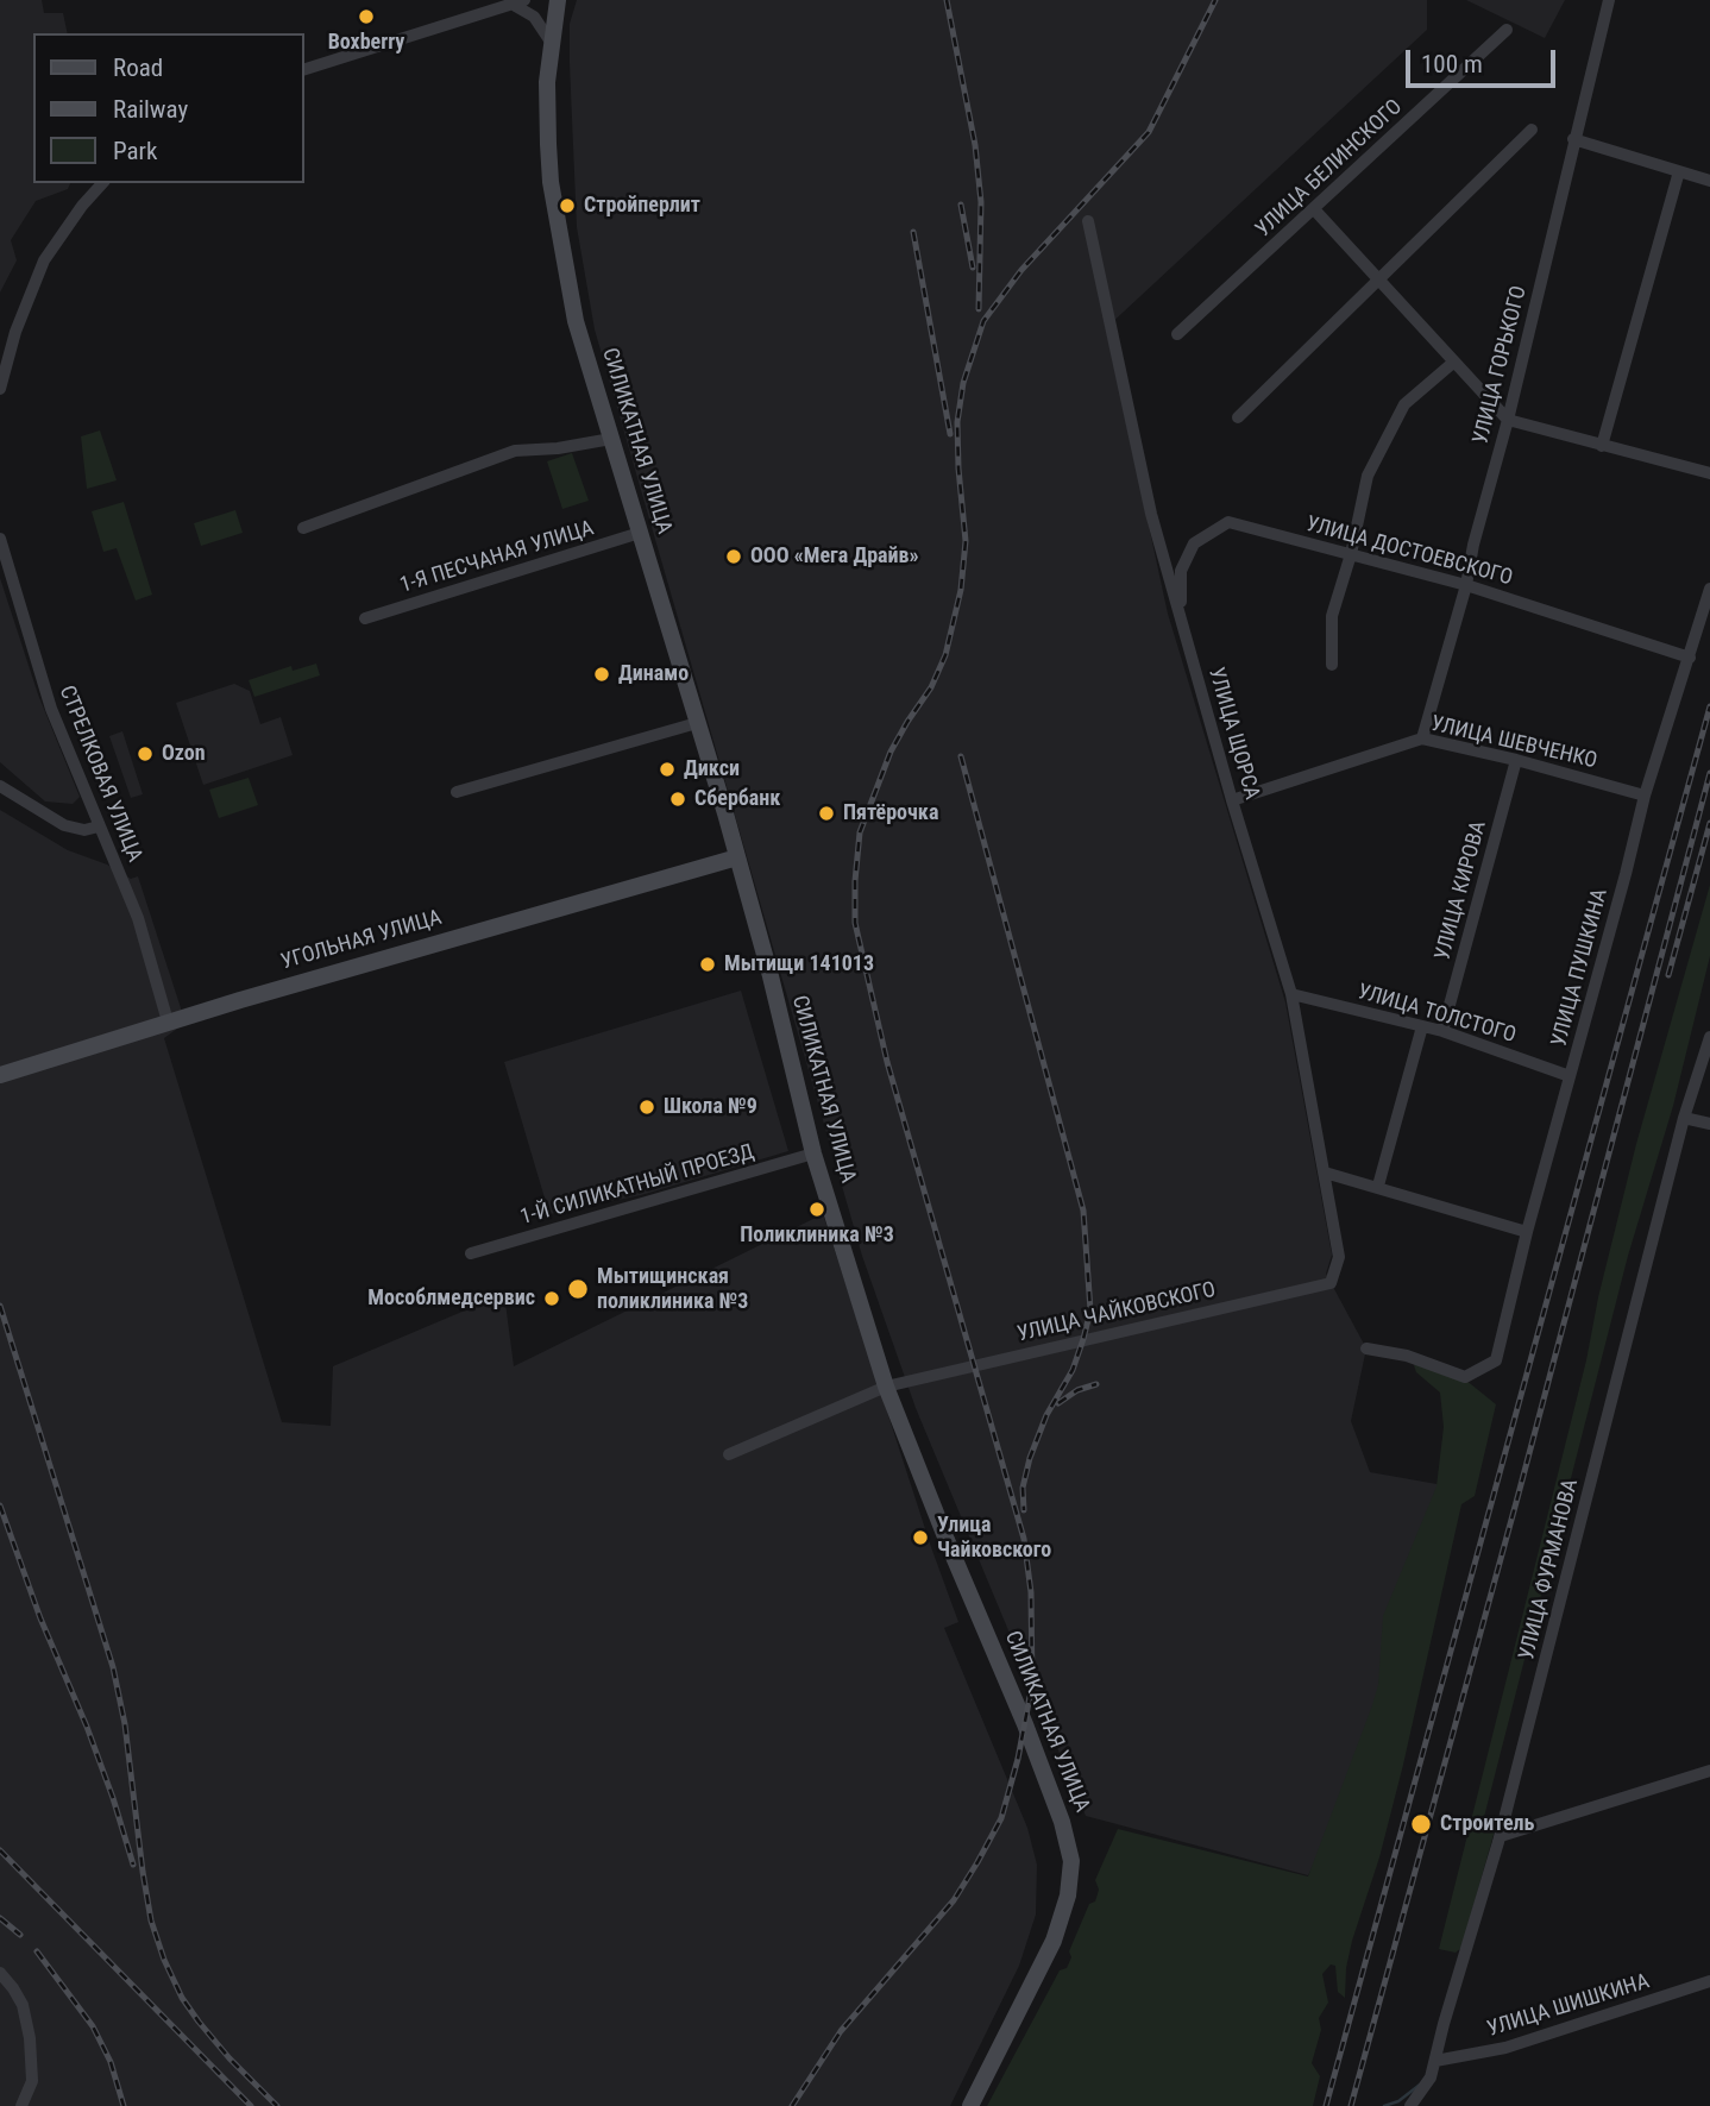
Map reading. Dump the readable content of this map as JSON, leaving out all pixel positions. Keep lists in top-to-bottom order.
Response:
{
  "streets": {
    "street": [
      "УЛИЦА БЕЛИНСКОГО",
      "УЛИЦА ГОРЬКОГО",
      "СИЛИКАТНАЯ УЛИЦА",
      "УЛИЦА ДОСТОЕВСКОГО",
      "1-Я ПЕСЧАНАЯ УЛИЦА",
      "УЛИЦА ЩОРСА",
      "УЛИЦА ШЕВЧЕНКО",
      "СТРЕЛКОВАЯ УЛИЦА",
      "УЛИЦА КИРОВА",
      "УГОЛЬНАЯ УЛИЦА",
      "УЛИЦА ПУШКИНА",
      "УЛИЦА ТОЛСТОГО",
      "1-Й СИЛИКАТНЫЙ ПРОЕЗД",
      "УЛИЦА ЧАЙКОВСКОГО",
      "УЛИЦА ФУРМАНОВА",
      "УЛИЦА ШИШКИНА"
    ]
  },
  "crossings": [
    ["УЛИЦА ГОРЬКОГО", "УЛИЦА ДОСТОЕВСКОГО"],
    ["УЛИЦА ГОРЬКОГО", "УЛИЦА ШЕВЧЕНКО"],
    ["СИЛИКАТНАЯ УЛИЦА", "1-Я ПЕСЧАНАЯ УЛИЦА"],
    ["СИЛИКАТНАЯ УЛИЦА", "УГОЛЬНАЯ УЛИЦА"],
    ["СИЛИКАТНАЯ УЛИЦА", "1-Й СИЛИКАТНЫЙ ПРОЕЗД"],
    ["СИЛИКАТНАЯ УЛИЦА", "УЛИЦА ЧАЙКОВСКОГО"],
    ["УЛИЦА ДОСТОЕВСКОГО", "УЛИЦА ЩОРСА"],
    ["УЛИЦА ДОСТОЕВСКОГО", "УЛИЦА ПУШКИНА"],
    ["УЛИЦА ЩОРСА", "УЛИЦА ШЕВЧЕНКО"],
    ["УЛИЦА ЩОРСА", "УЛИЦА ТОЛСТОГО"],
    ["УЛИЦА ЩОРСА", "УЛИЦА ЧАЙКОВСКОГО"],
    ["УЛИЦА ШЕВЧЕНКО", "УЛИЦА КИРОВА"],
    ["УЛИЦА ШЕВЧЕНКО", "УЛИЦА ПУШКИНА"],
    ["СТРЕЛКОВАЯ УЛИЦА", "УГОЛЬНАЯ УЛИЦА"],
    ["УЛИЦА КИРОВА", "УЛИЦА ТОЛСТОГО"],
    ["УЛИЦА ПУШКИНА", "УЛИЦА ТОЛСТОГО"],
    ["УЛИЦА ФУРМАНОВА", "УЛИЦА ШИШКИНА"]
  ],
  "places": [
    "Boxberry",
    "Стройперлит",
    "ООО «Мега Драйв»",
    "Динамо",
    "Ozon",
    "Дикси",
    "Сбербанк",
    "Пятёрочка",
    "Мытищи 141013",
    "Школа №9",
    "Поликлиника №3",
    "Мытищинская поликлиника №3",
    "Мособлмедсервис",
    "Улица Чайковского",
    "Строитель"
  ],
  "legend": ["Road", "Railway", "Park"],
  "scale_bar": "100 m"
}
